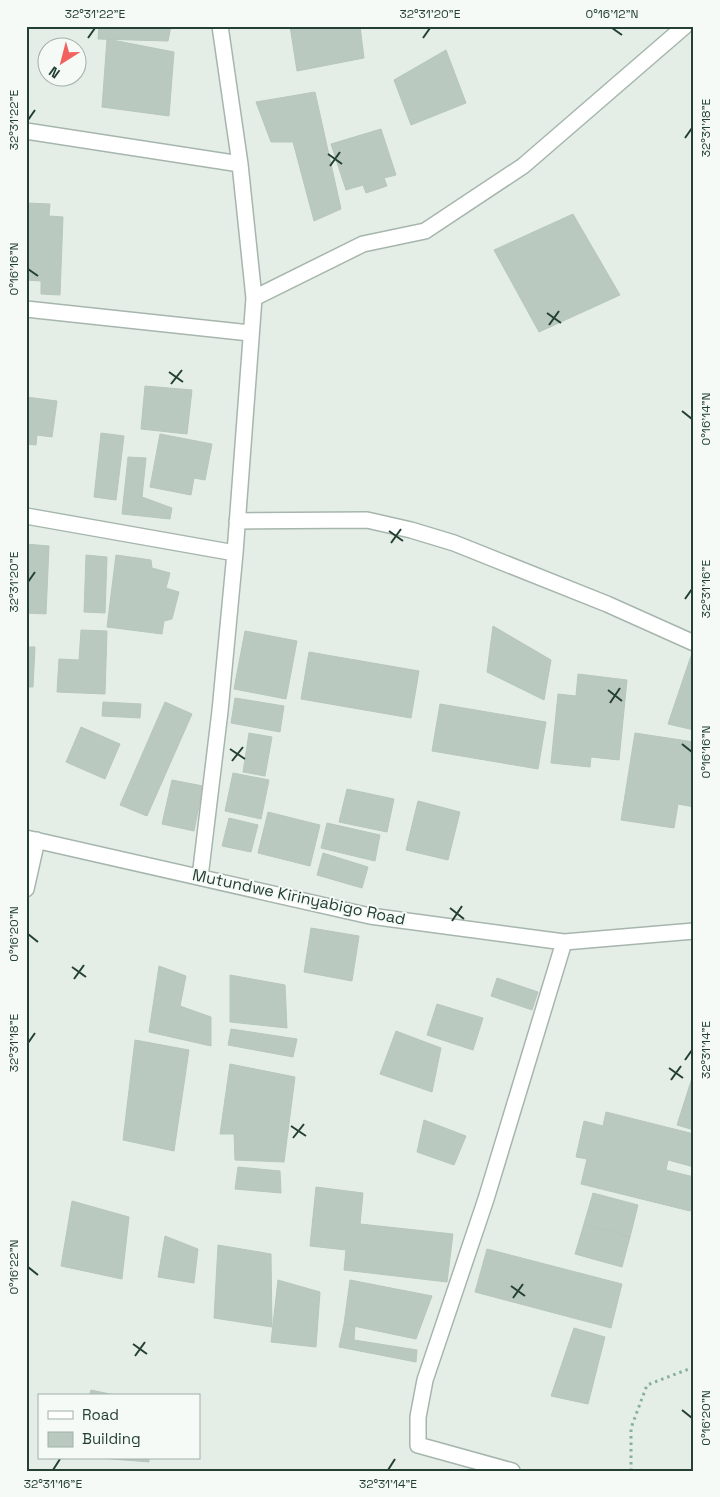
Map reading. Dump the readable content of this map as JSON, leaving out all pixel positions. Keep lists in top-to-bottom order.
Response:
{
  "streets": {
    "street": ["Mutundwe Kirinyabigo Road"]
  },
  "legend": ["Road", "Building"],
  "north": "bottom left",
  "coordinates": [
    "32°31'22\"E",
    "32°31'20\"E",
    "0°16'12\"N",
    "32°31'18\"E",
    "0°16'16\"N",
    "0°16'14\"N",
    "32°31'16\"E",
    "0°16'20\"N",
    "32°31'14\"E",
    "0°16'22\"N"
  ]
}
